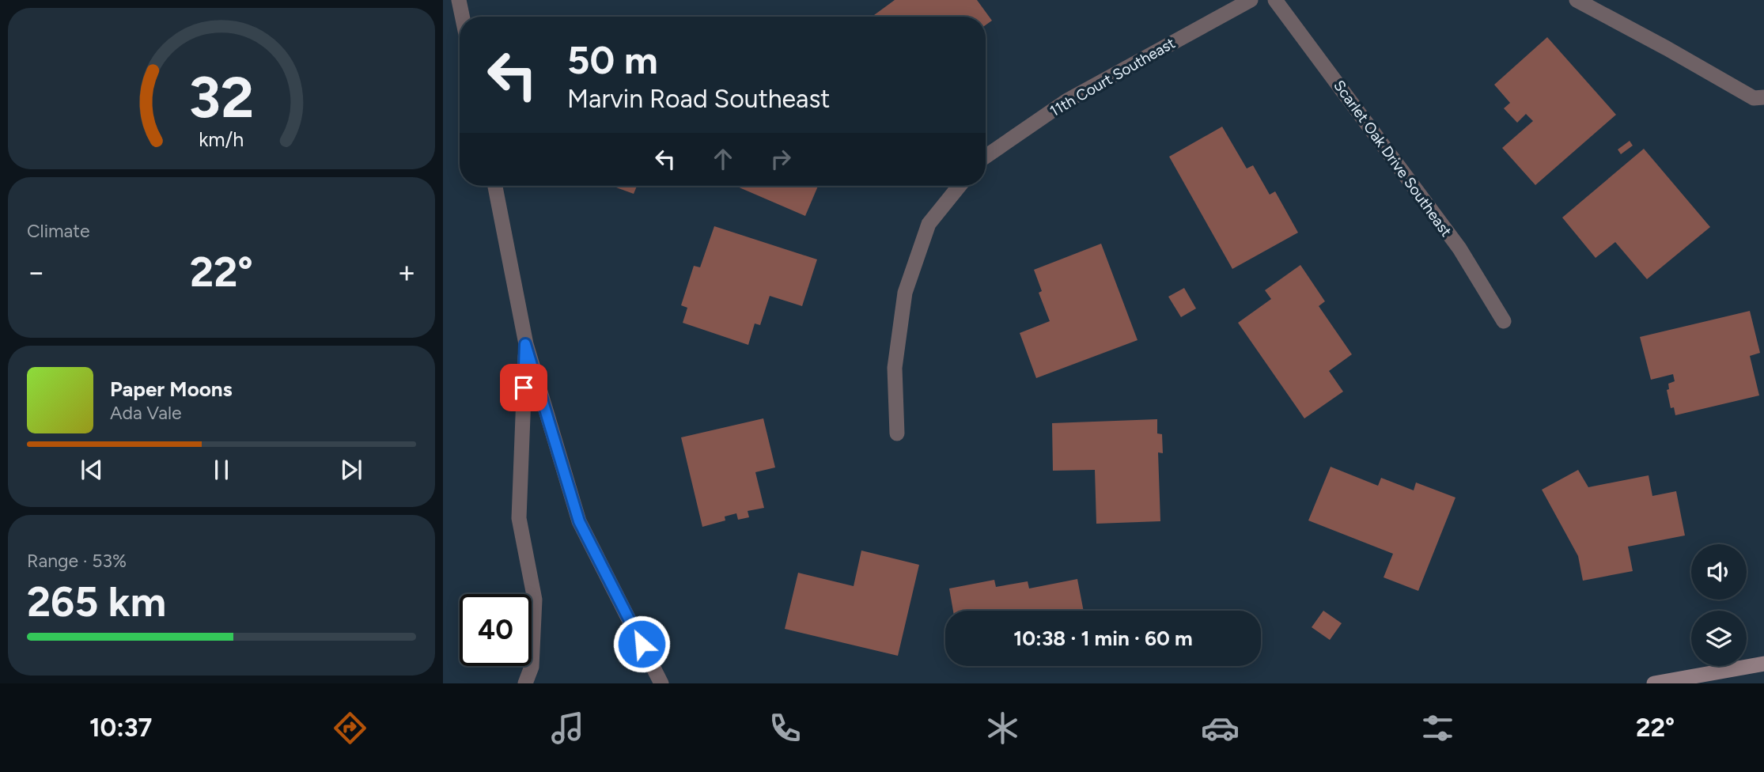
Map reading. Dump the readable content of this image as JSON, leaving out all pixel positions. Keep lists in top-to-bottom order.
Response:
{
  "streets": {
    "street": ["11th Court Southeast", "Scarlet Oak Drive Southeast"]
  },
  "page": {
    "turn": ["50 m", "Marvin Road Southeast"],
    "tile": [
      "Climate",
      ["Range · 53%", "265 km"]
    ],
    "heat": ["−", "22°", "+"],
    "song": ["Paper Moons", "Ada Vale"],
    "limit": "40",
    "trip": "10:38 · 1 min · 60 m",
    "tabs": ["10:37", "22°"],
    "gauge": ["32", "km/h"]
  }
}
